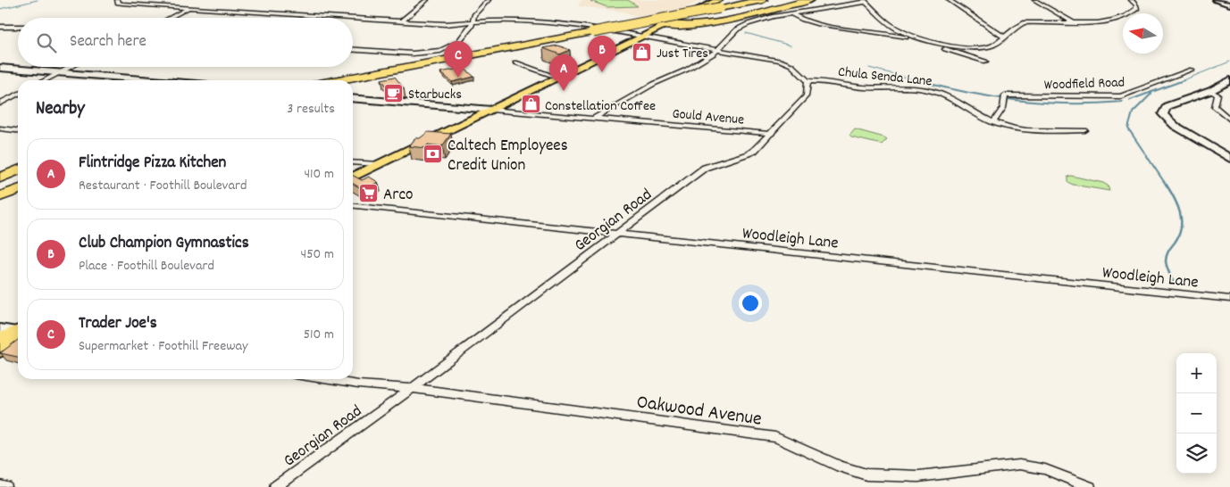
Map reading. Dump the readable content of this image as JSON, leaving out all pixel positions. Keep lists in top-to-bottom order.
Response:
{
  "streets": {
    "street": [
      "Chula Senda Lane",
      "Woodfield Road",
      "Gould Avenue",
      "Georgian Road",
      "Woodleigh Lane",
      "Oakwood Avenue"
    ]
  },
  "crossings": [
    ["Chula Senda Lane", "Woodfield Road"],
    ["Chula Senda Lane", "Georgian Road"],
    ["Gould Avenue", "Georgian Road"],
    ["Georgian Road", "Woodleigh Lane"],
    ["Georgian Road", "Oakwood Avenue"]
  ],
  "places": {
    "shop": ["Just Tires", "Constellation Coffee"],
    "cafe": ["Starbucks"],
    "bank": ["Caltech Employees Credit Union"],
    "supermarket": ["Arco"]
  },
  "north": "left",
  "page": {
    "search": "Search here",
    "pins": ["B", "C", "A"],
    "heading": ["Nearby", "3 results"],
    "list": [
      {
        "mark": "A",
        "name": "Flintridge Pizza Kitchen",
        "note": "Restaurant · Foothill Boulevard",
        "value": "410 m"
      },
      {
        "mark": "B",
        "name": "Club Champion Gymnastics",
        "note": "Place · Foothill Boulevard",
        "value": "450 m"
      },
      {
        "mark": "C",
        "name": "Trader Joe's",
        "note": "Supermarket · Foothill Freeway",
        "value": "510 m"
      }
    ],
    "map_buttons": ["+", "−"]
  }
}
